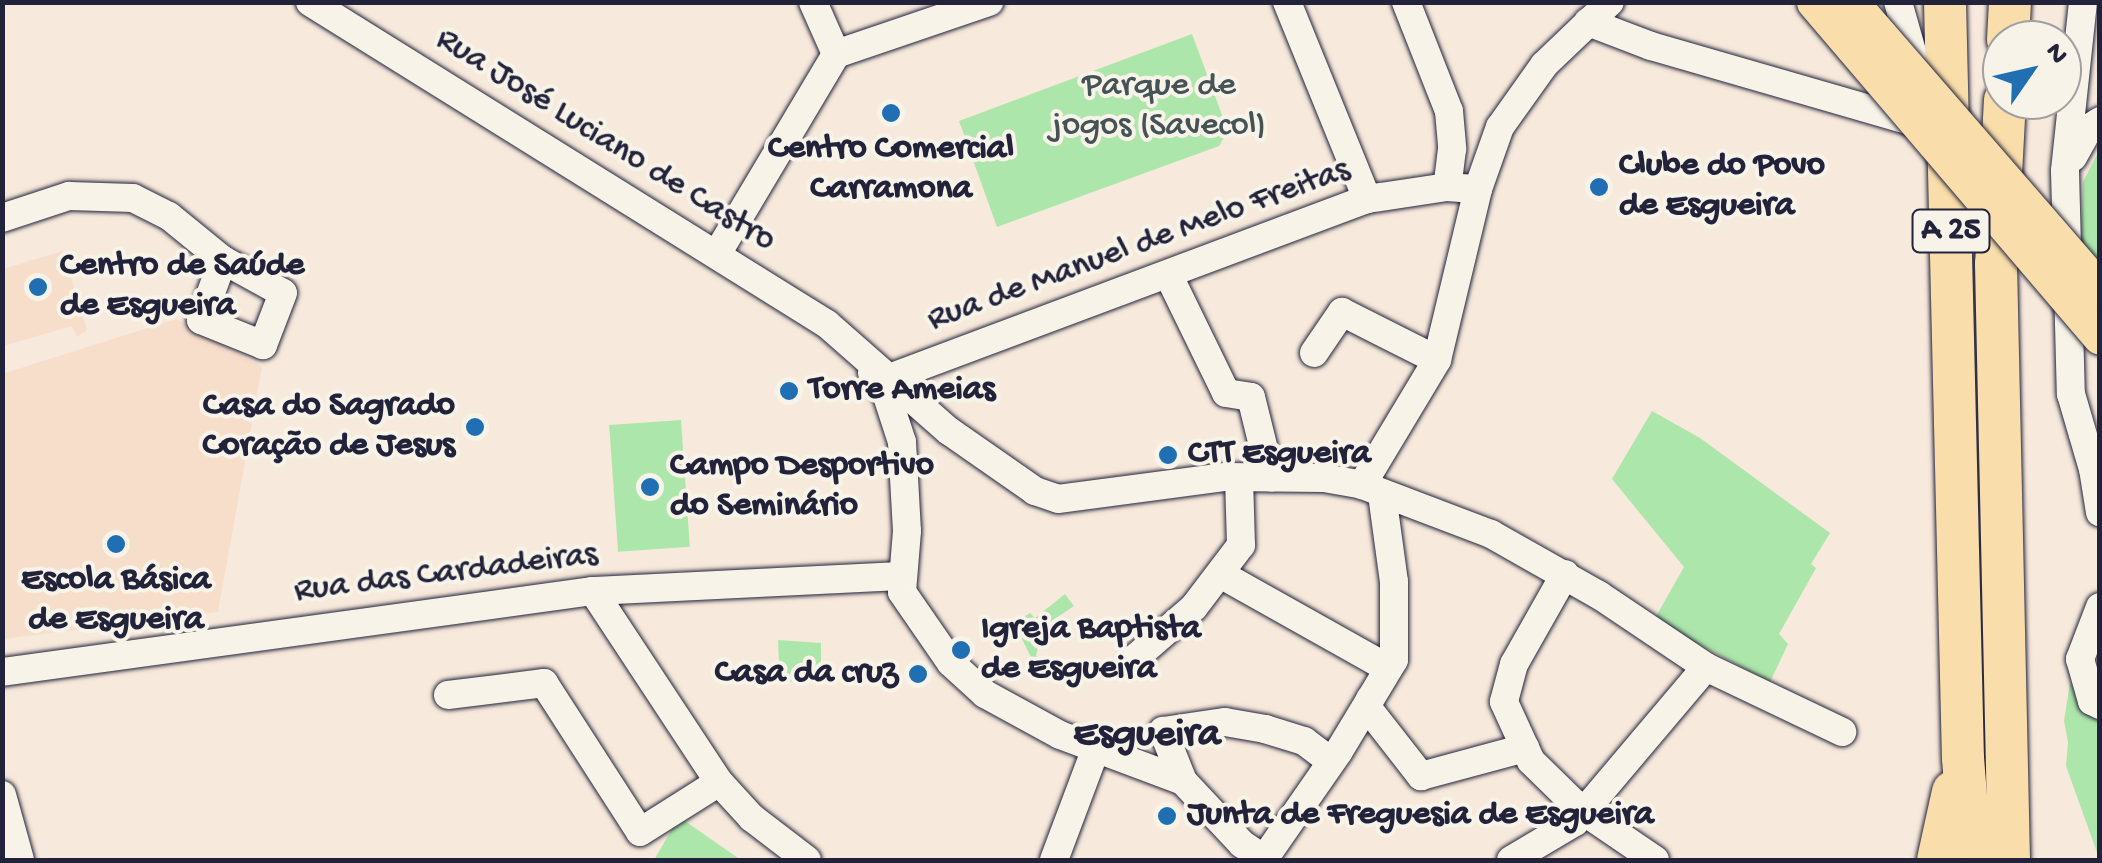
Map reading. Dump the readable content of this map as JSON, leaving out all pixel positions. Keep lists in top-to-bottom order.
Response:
{
  "streets": {
    "highway": ["A 25"],
    "street": ["Rua José Luciano de Castro", "Rua de Manuel de Melo Freitas", "Rua das Cardadeiras"]
  },
  "crossings": [
    ["Rua José Luciano de Castro", "Rua de Manuel de Melo Freitas"]
  ],
  "districts": ["Esgueira"],
  "parks": ["Parque de jogos (Savecol)"],
  "places": [
    "Centro Comercial Carramona",
    "Clube do Povo de Esgueira",
    "Centro de Saúde de Esgueira",
    "Torre Ameias",
    "Casa do Sagrado Coração de Jesus",
    "CTT Esgueira",
    "Campo Desportivo do Seminário",
    "Escola Básica de Esgueira",
    "Igreja Baptista de Esgueira",
    "Casa da cruz",
    "Junta de Freguesia de Esgueira"
  ],
  "north": "top right"
}
